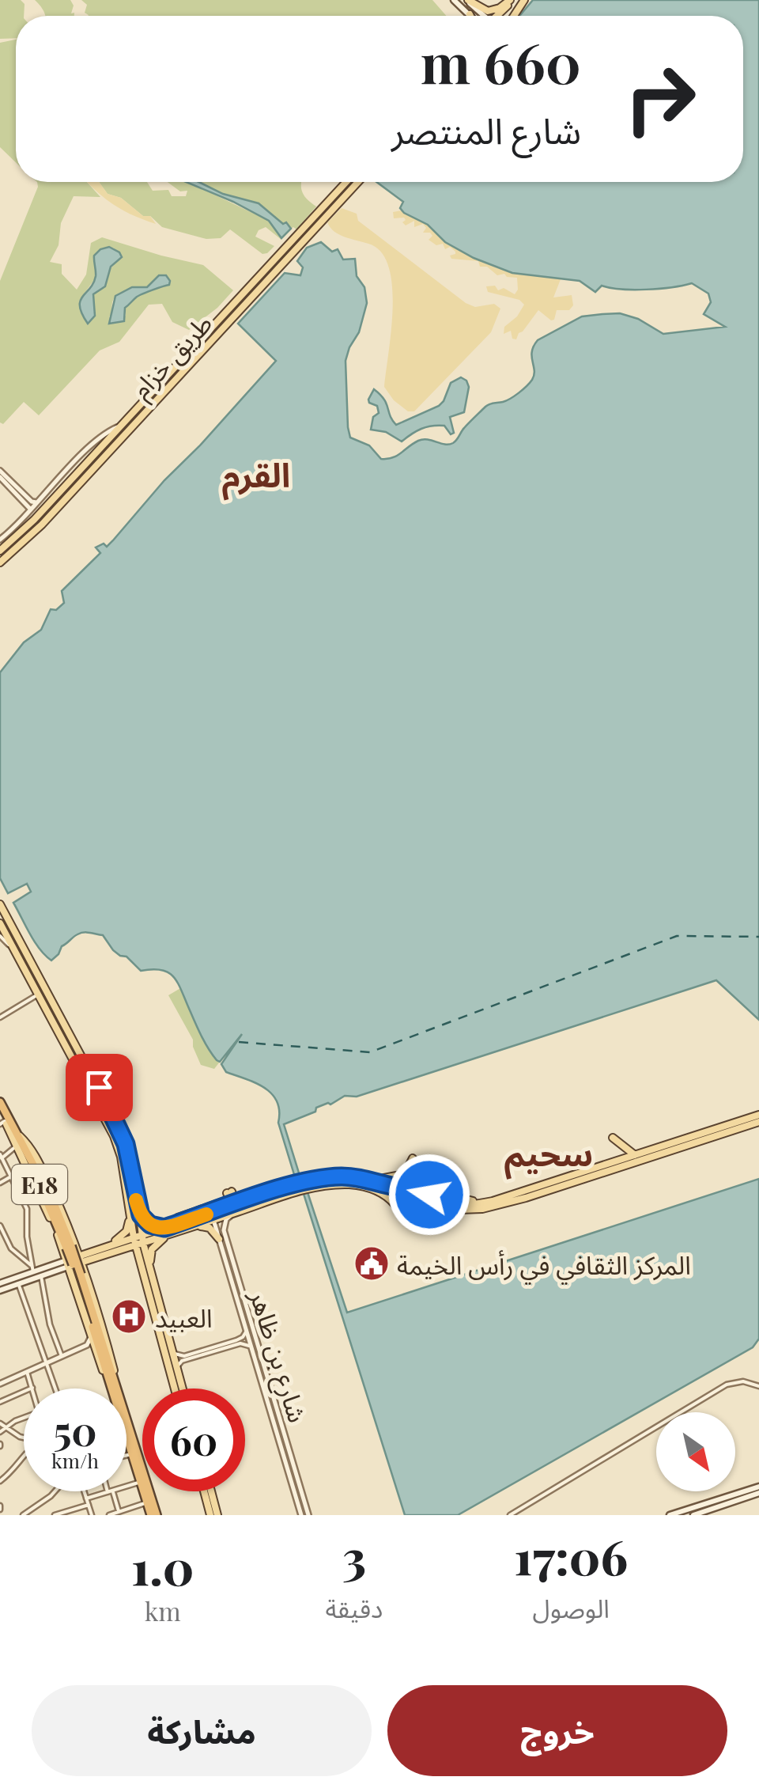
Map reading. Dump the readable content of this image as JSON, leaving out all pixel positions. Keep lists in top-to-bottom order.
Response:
{
  "streets": {
    "highway": ["E18"],
    "main road": ["طريق خزام"],
    "street": ["شارع بن ظاهر"]
  },
  "districts": ["القرم", "سحيم"],
  "places": {
    "public building": ["المركز الثقافي في رأس الخيمة"],
    "hospital": ["العبيد"]
  },
  "north": "bottom right",
  "page": {
    "turn": ["660 m", "شارع المنتصر"],
    "speed": "50 km/h",
    "limit": "60",
    "eta": [
      "17:06",
      "الوصول",
      "3",
      "دقيقة",
      "1.0",
      "km"
    ],
    "buttons": ["خروج", "مشاركة"]
  }
}
